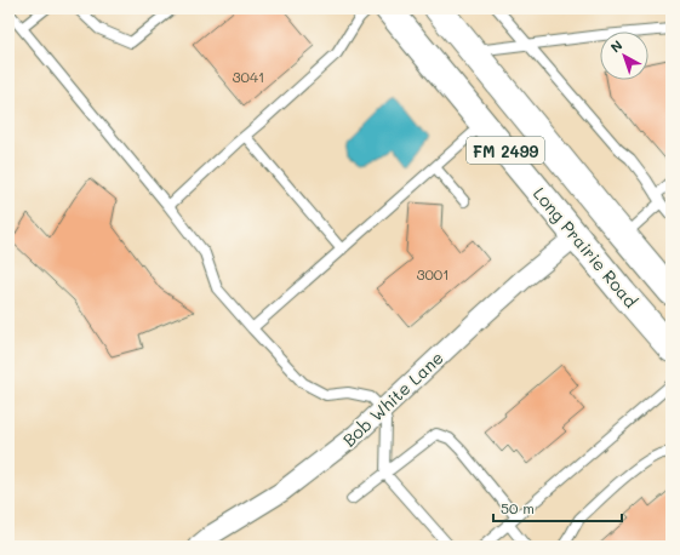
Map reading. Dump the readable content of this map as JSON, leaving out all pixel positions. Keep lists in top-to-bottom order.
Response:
{
  "streets": {
    "main road": ["FM 2499", "Long Prairie Road"],
    "street": ["Bob White Lane"]
  },
  "crossings": [
    ["Long Prairie Road", "Bob White Lane"]
  ],
  "house_numbers": ["3041", "3001"],
  "scale_bar": "50 m",
  "north": "top left"
}
